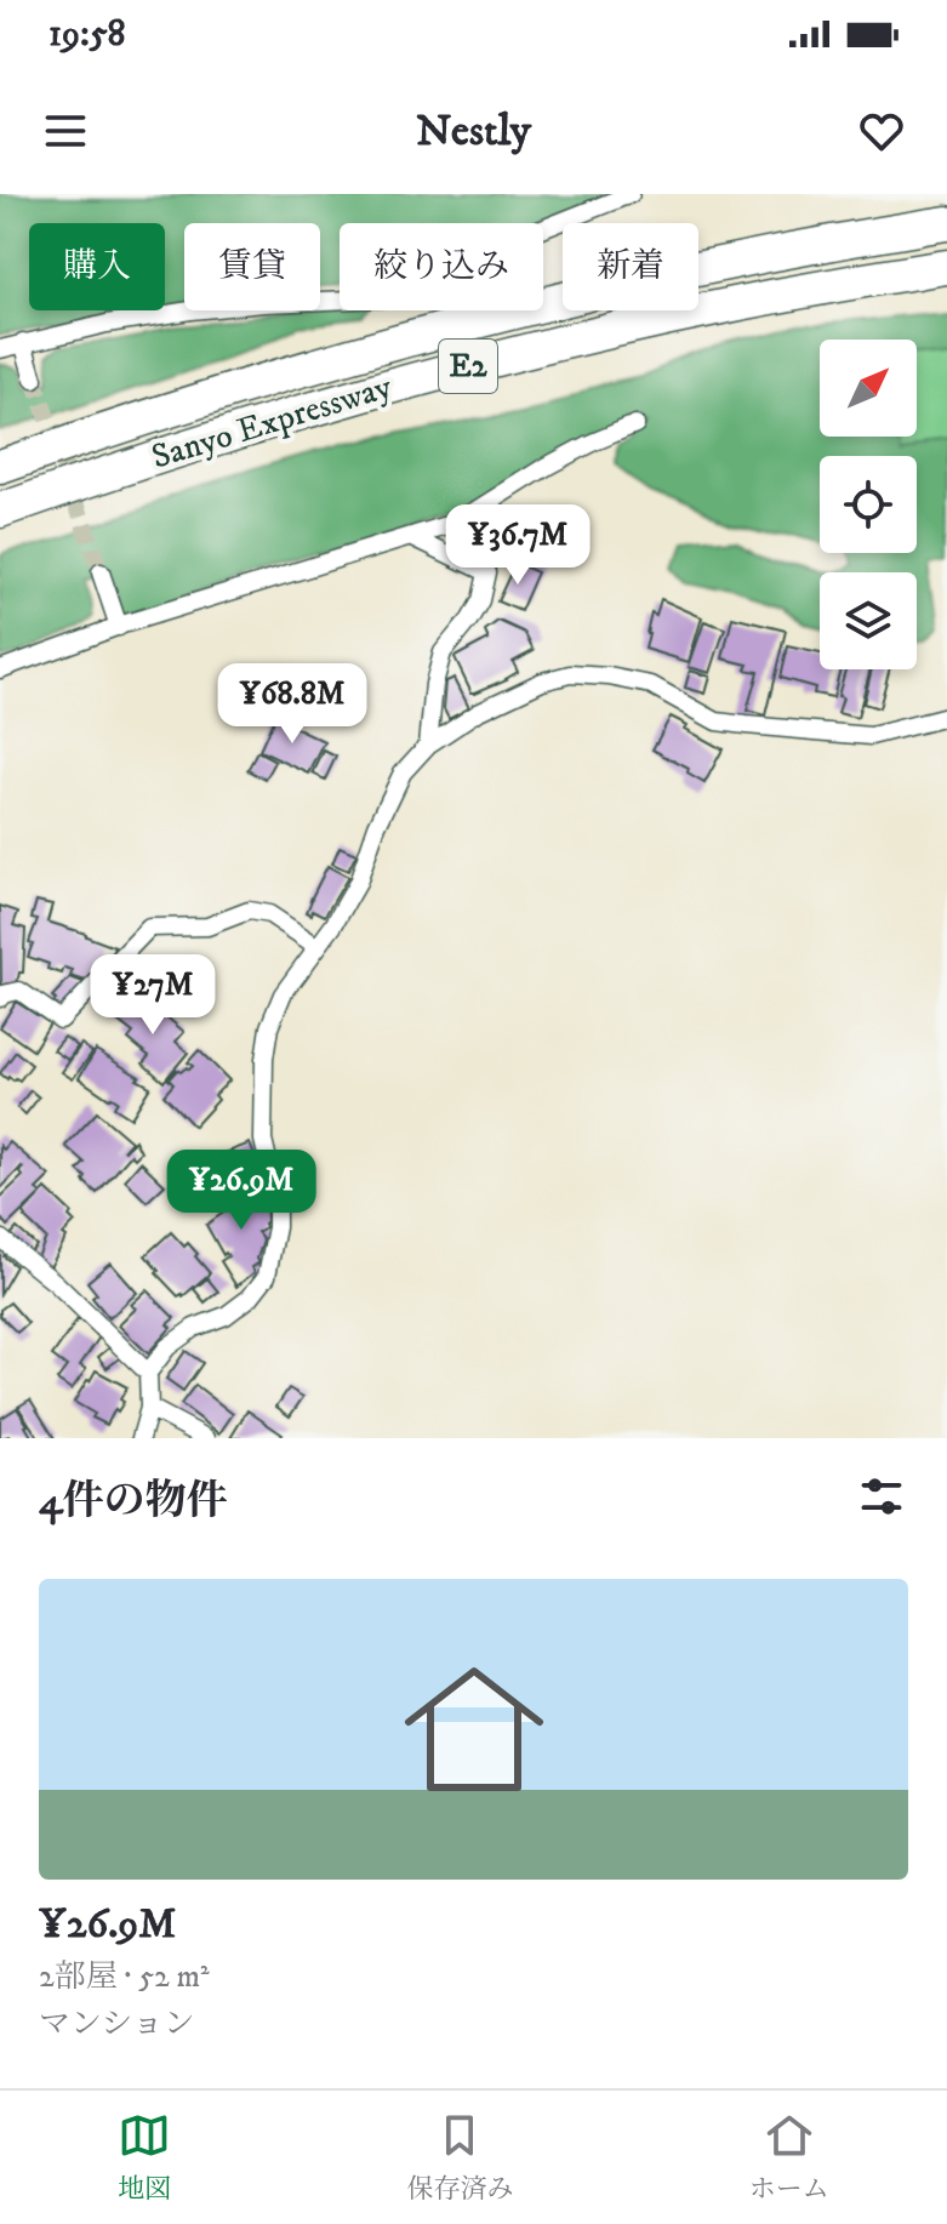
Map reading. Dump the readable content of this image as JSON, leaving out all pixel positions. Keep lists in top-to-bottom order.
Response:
{
  "streets": {
    "highway": ["E2", "Sanyo Expressway"]
  },
  "north": "top right",
  "page": {
    "status": "19:58",
    "header": "Nestly",
    "chip": [
      "購入",
      "賃貸",
      "絞り込み",
      "新着"
    ],
    "price": [
      "¥36.7M",
      "¥68.8M",
      "¥27M",
      "¥26.9M"
    ],
    "heading": "4件の物件",
    "list": [
      {
        "name": "¥26.9M",
        "note": "2部屋 · 52 m² · マンション"
      }
    ],
    "tabs": ["地図", "保存済み", "ホーム"]
  }
}
